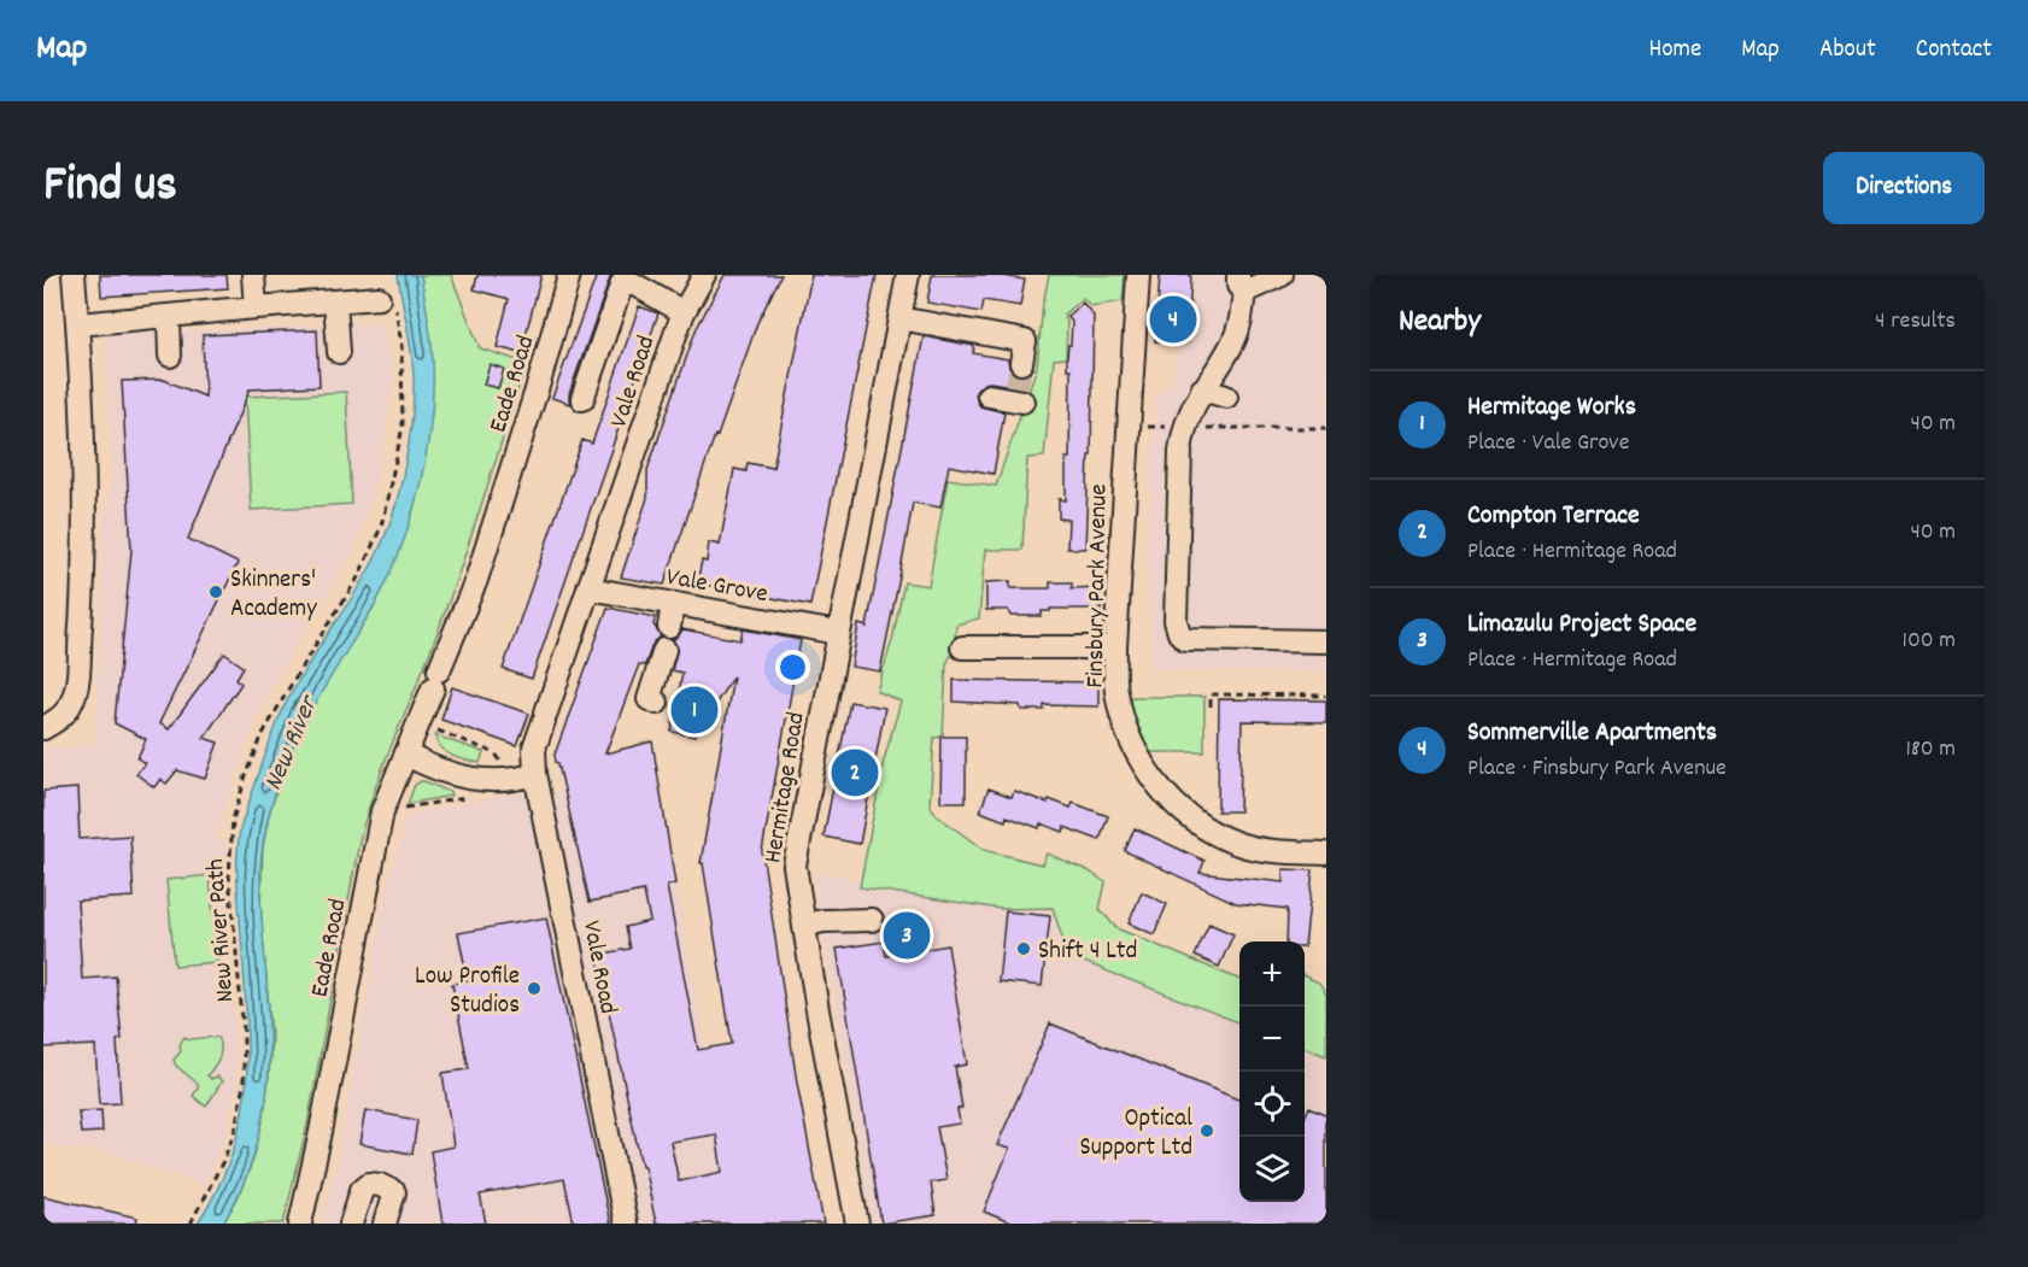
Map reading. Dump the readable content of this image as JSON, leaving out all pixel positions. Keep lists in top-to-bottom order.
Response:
{
  "streets": {
    "street": [
      "Vale Road",
      "Eade Road",
      "Vale Grove",
      "Finsbury Park Avenue",
      "Hermitage Road"
    ],
    "path": ["New River Path"]
  },
  "crossings": [
    ["Vale Road", "Vale Grove"],
    ["Vale Grove", "Hermitage Road"]
  ],
  "water": ["New River"],
  "places": [
    "Skinners' Academy",
    "Shift 4 Ltd",
    "Low Profile Studios",
    "Optical Support Ltd"
  ],
  "page": {
    "header": "Map",
    "nav": [
      "Home",
      "Map",
      "About",
      "Contact"
    ],
    "title": "Find us",
    "buttons": "Directions",
    "heading": ["Nearby", "4 results"],
    "pins": [
      "4",
      "1",
      "2",
      "3"
    ],
    "list": [
      {
        "mark": "1",
        "name": "Hermitage Works",
        "note": "Place · Vale Grove",
        "value": "40 m"
      },
      {
        "mark": "2",
        "name": "Compton Terrace",
        "note": "Place · Hermitage Road",
        "value": "40 m"
      },
      {
        "mark": "3",
        "name": "Limazulu Project Space",
        "note": "Place · Hermitage Road",
        "value": "100 m"
      },
      {
        "mark": "4",
        "name": "Sommerville Apartments",
        "note": "Place · Finsbury Park Avenue",
        "value": "180 m"
      }
    ],
    "map_buttons": ["+", "−"]
  }
}
